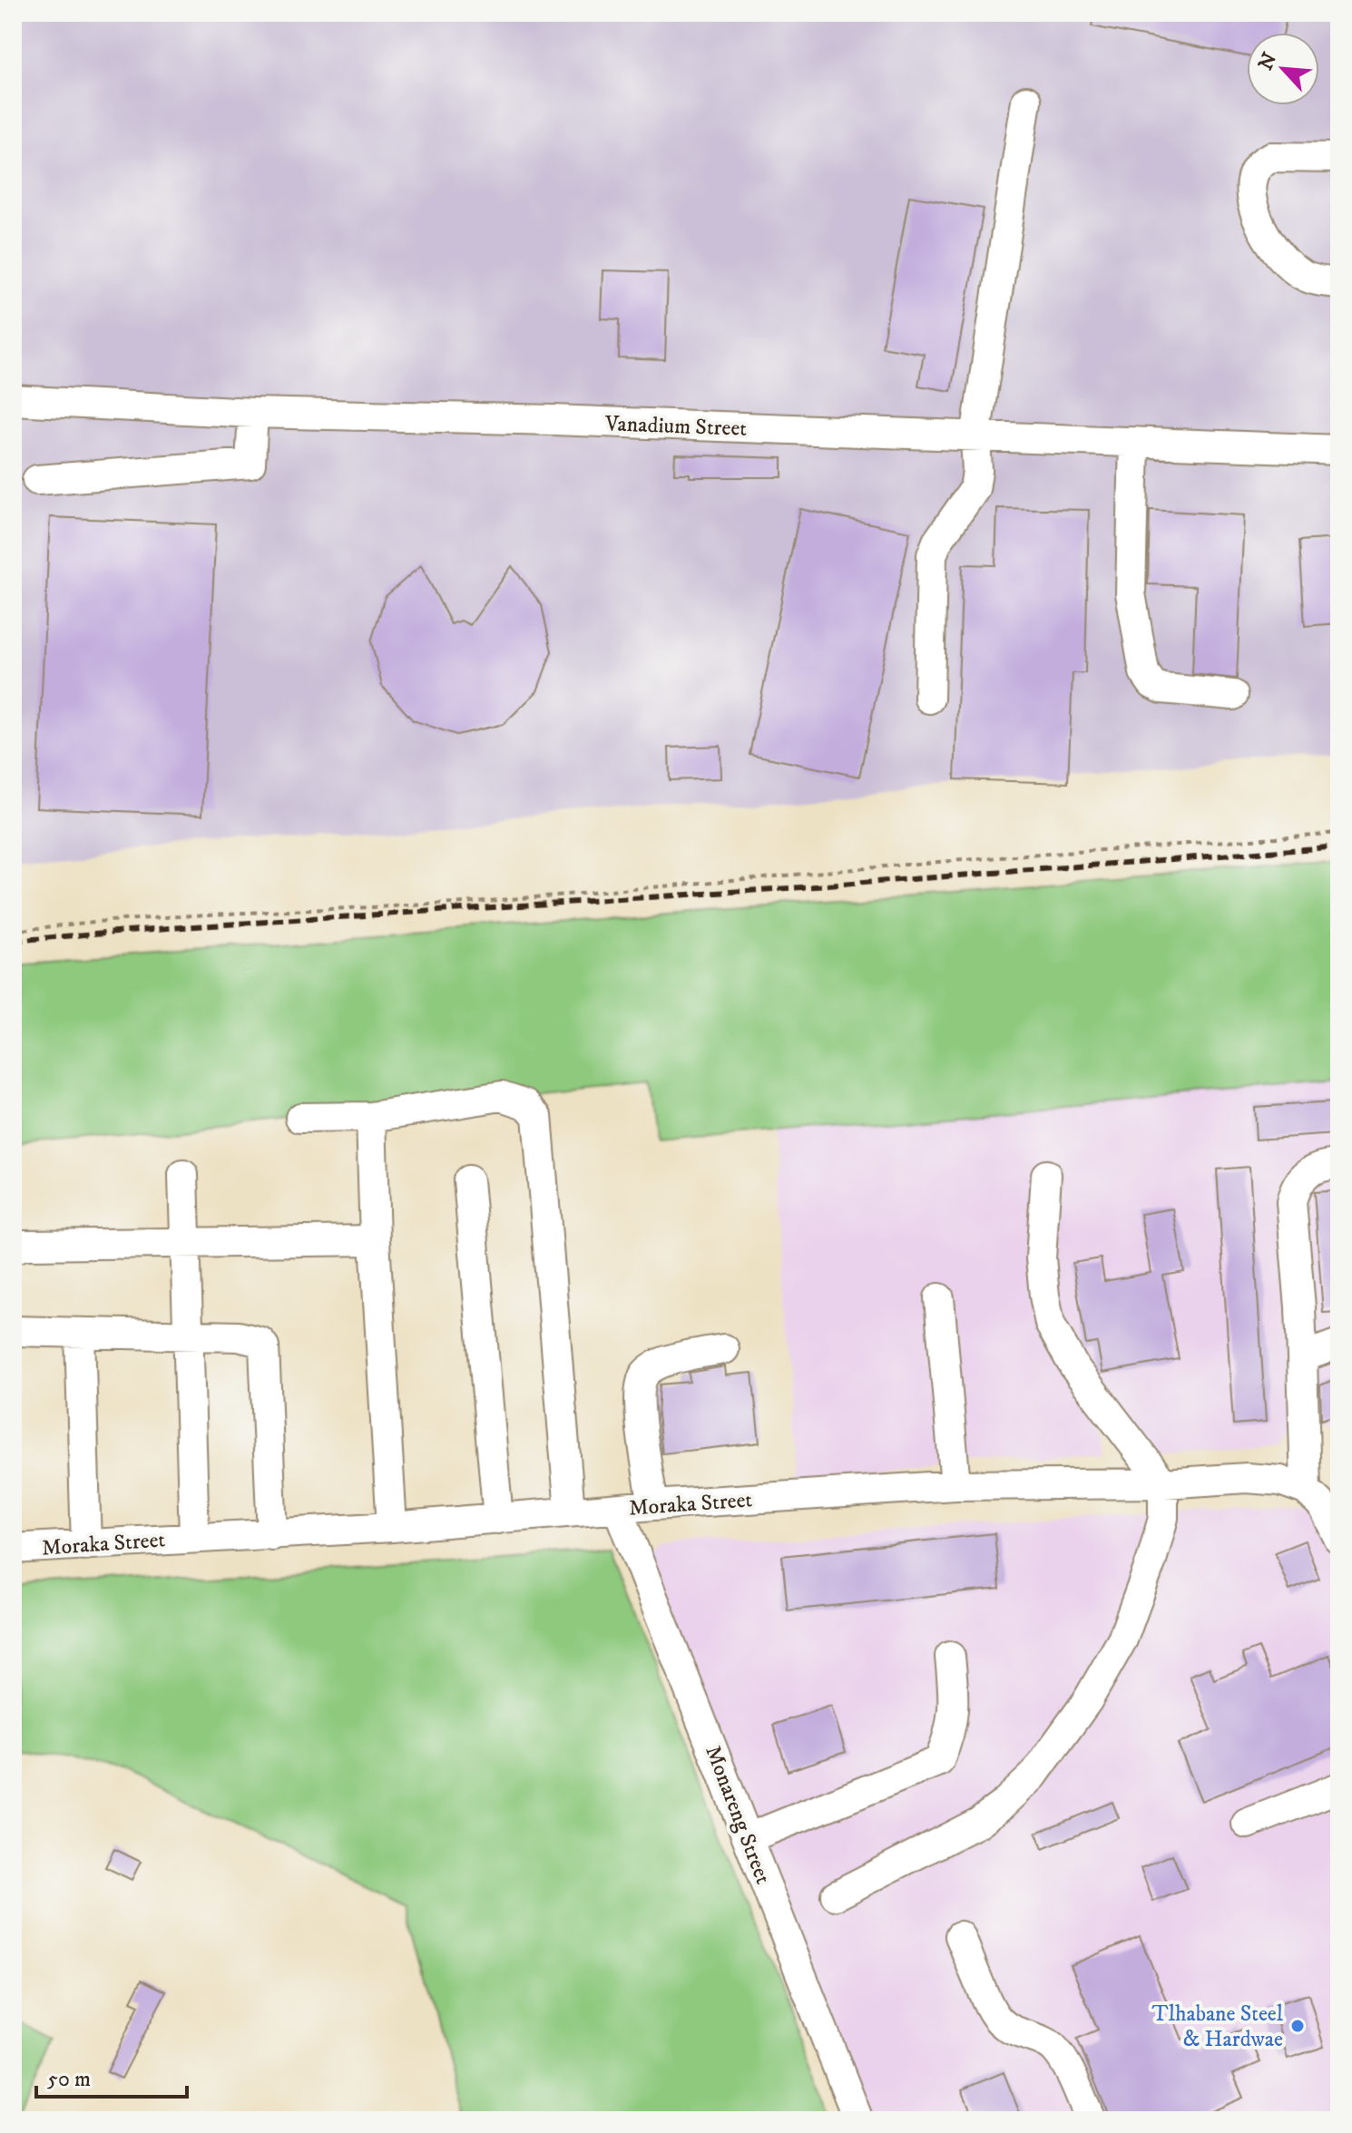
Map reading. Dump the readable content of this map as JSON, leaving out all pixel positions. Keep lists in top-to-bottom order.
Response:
{
  "streets": {
    "street": ["Vanadium Street", "Moraka Street", "Monareng Street"]
  },
  "crossings": [
    ["Moraka Street", "Monareng Street"]
  ],
  "places": ["Tlhabane Steel & Hardwae"],
  "scale_bar": "50 m",
  "north": "top left"
}
